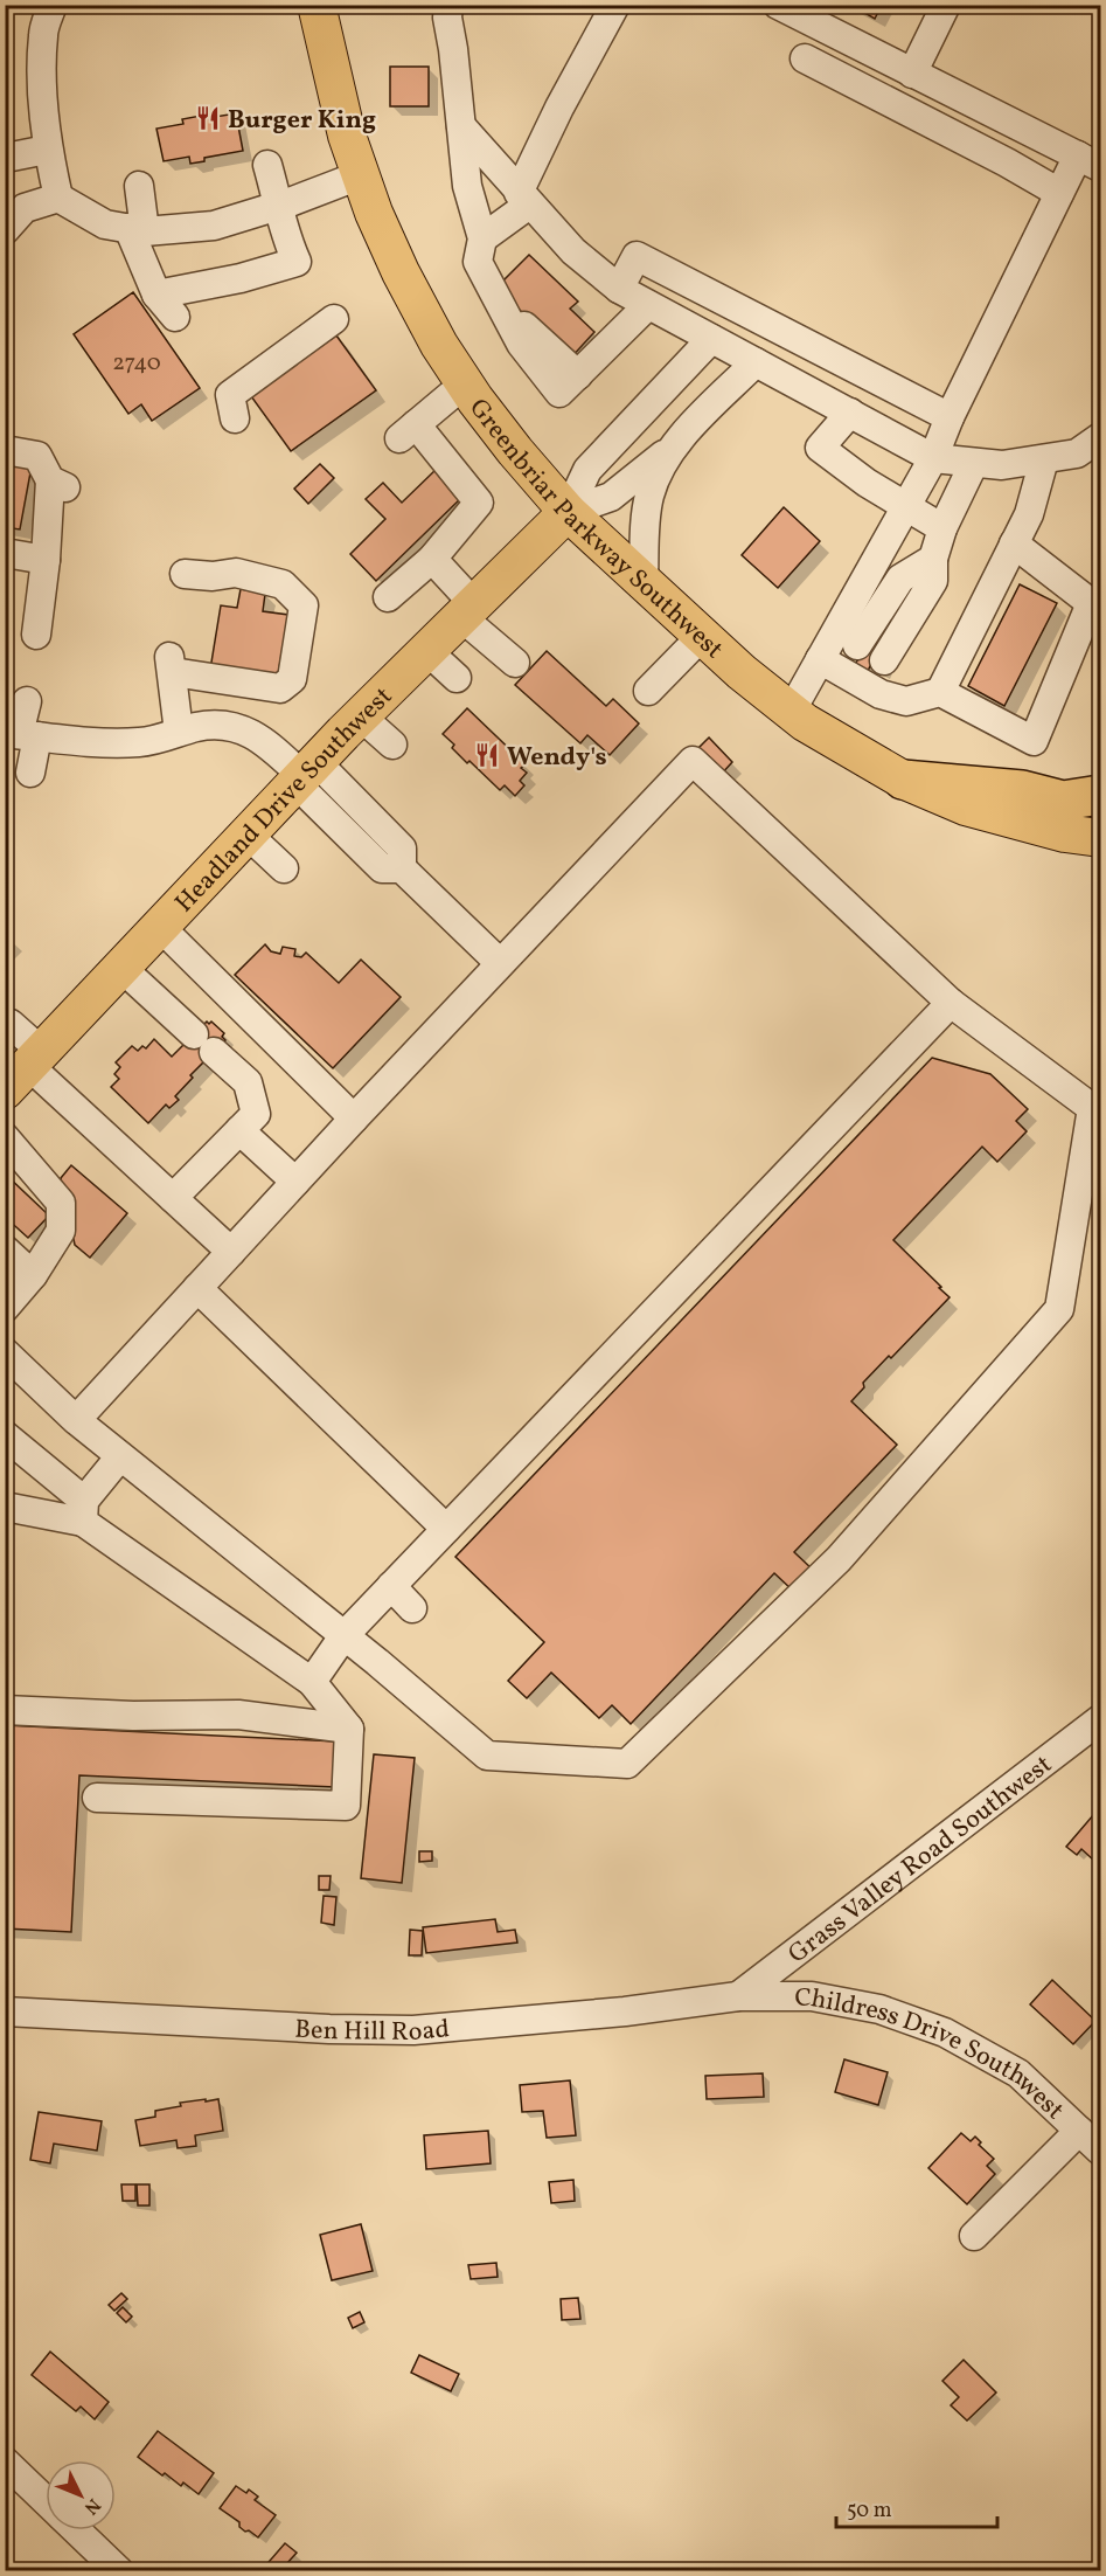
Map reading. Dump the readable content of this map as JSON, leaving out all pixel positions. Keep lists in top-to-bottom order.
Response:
{
  "streets": {
    "main road": ["Greenbriar Parkway Southwest", "Headland Drive Southwest"],
    "street": ["Grass Valley Road Southwest", "Ben Hill Road", "Childress Drive Southwest"]
  },
  "crossings": [
    ["Greenbriar Parkway Southwest", "Headland Drive Southwest"],
    ["Grass Valley Road Southwest", "Ben Hill Road"],
    ["Grass Valley Road Southwest", "Childress Drive Southwest"],
    ["Ben Hill Road", "Childress Drive Southwest"]
  ],
  "places": {
    "restaurant": ["Burger King", "Wendy's"]
  },
  "house_numbers": ["2740"],
  "scale_bar": "50 m",
  "north": "bottom right"
}
